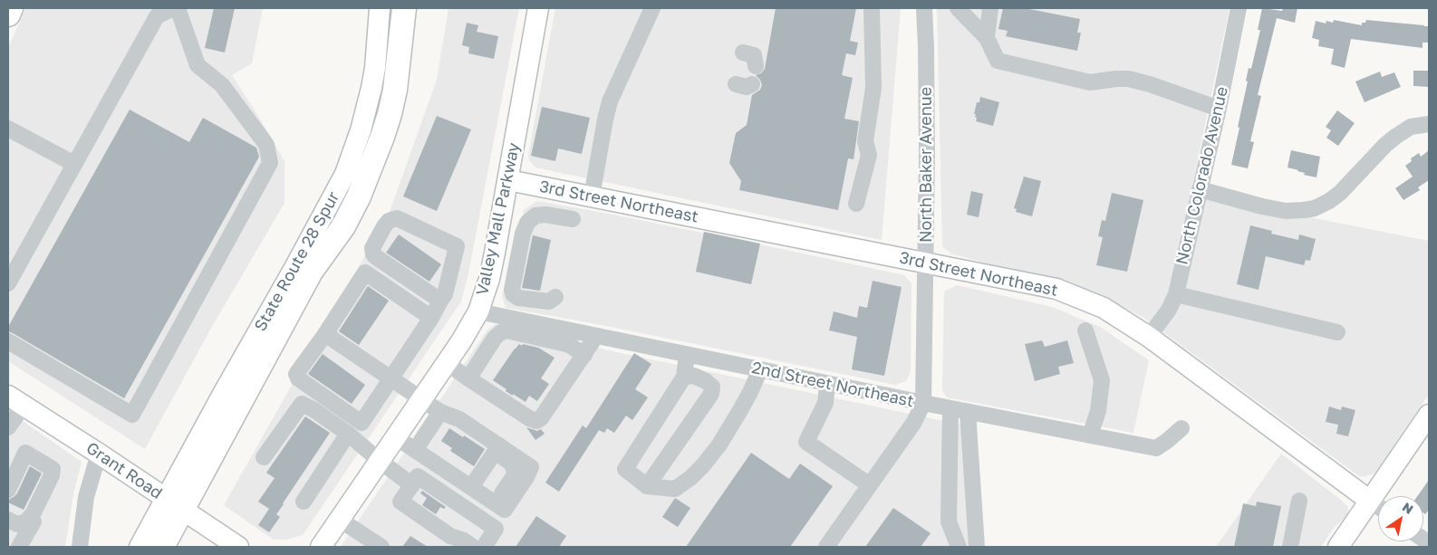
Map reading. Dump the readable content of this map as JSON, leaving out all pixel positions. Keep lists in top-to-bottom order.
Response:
{
  "streets": {
    "main road": [
      "3rd Street Northeast",
      "Valley Mall Parkway",
      "State Route 28 Spur",
      "Grant Road"
    ],
    "street": ["North Baker Avenue", "North Colorado Avenue", "2nd Street Northeast"]
  },
  "crossings": [
    ["North Baker Avenue", "3rd Street Northeast"],
    ["North Baker Avenue", "2nd Street Northeast"],
    ["North Colorado Avenue", "3rd Street Northeast"],
    ["3rd Street Northeast", "Valley Mall Parkway"],
    ["Valley Mall Parkway", "2nd Street Northeast"],
    ["State Route 28 Spur", "Grant Road"]
  ],
  "north": "top right"
}
